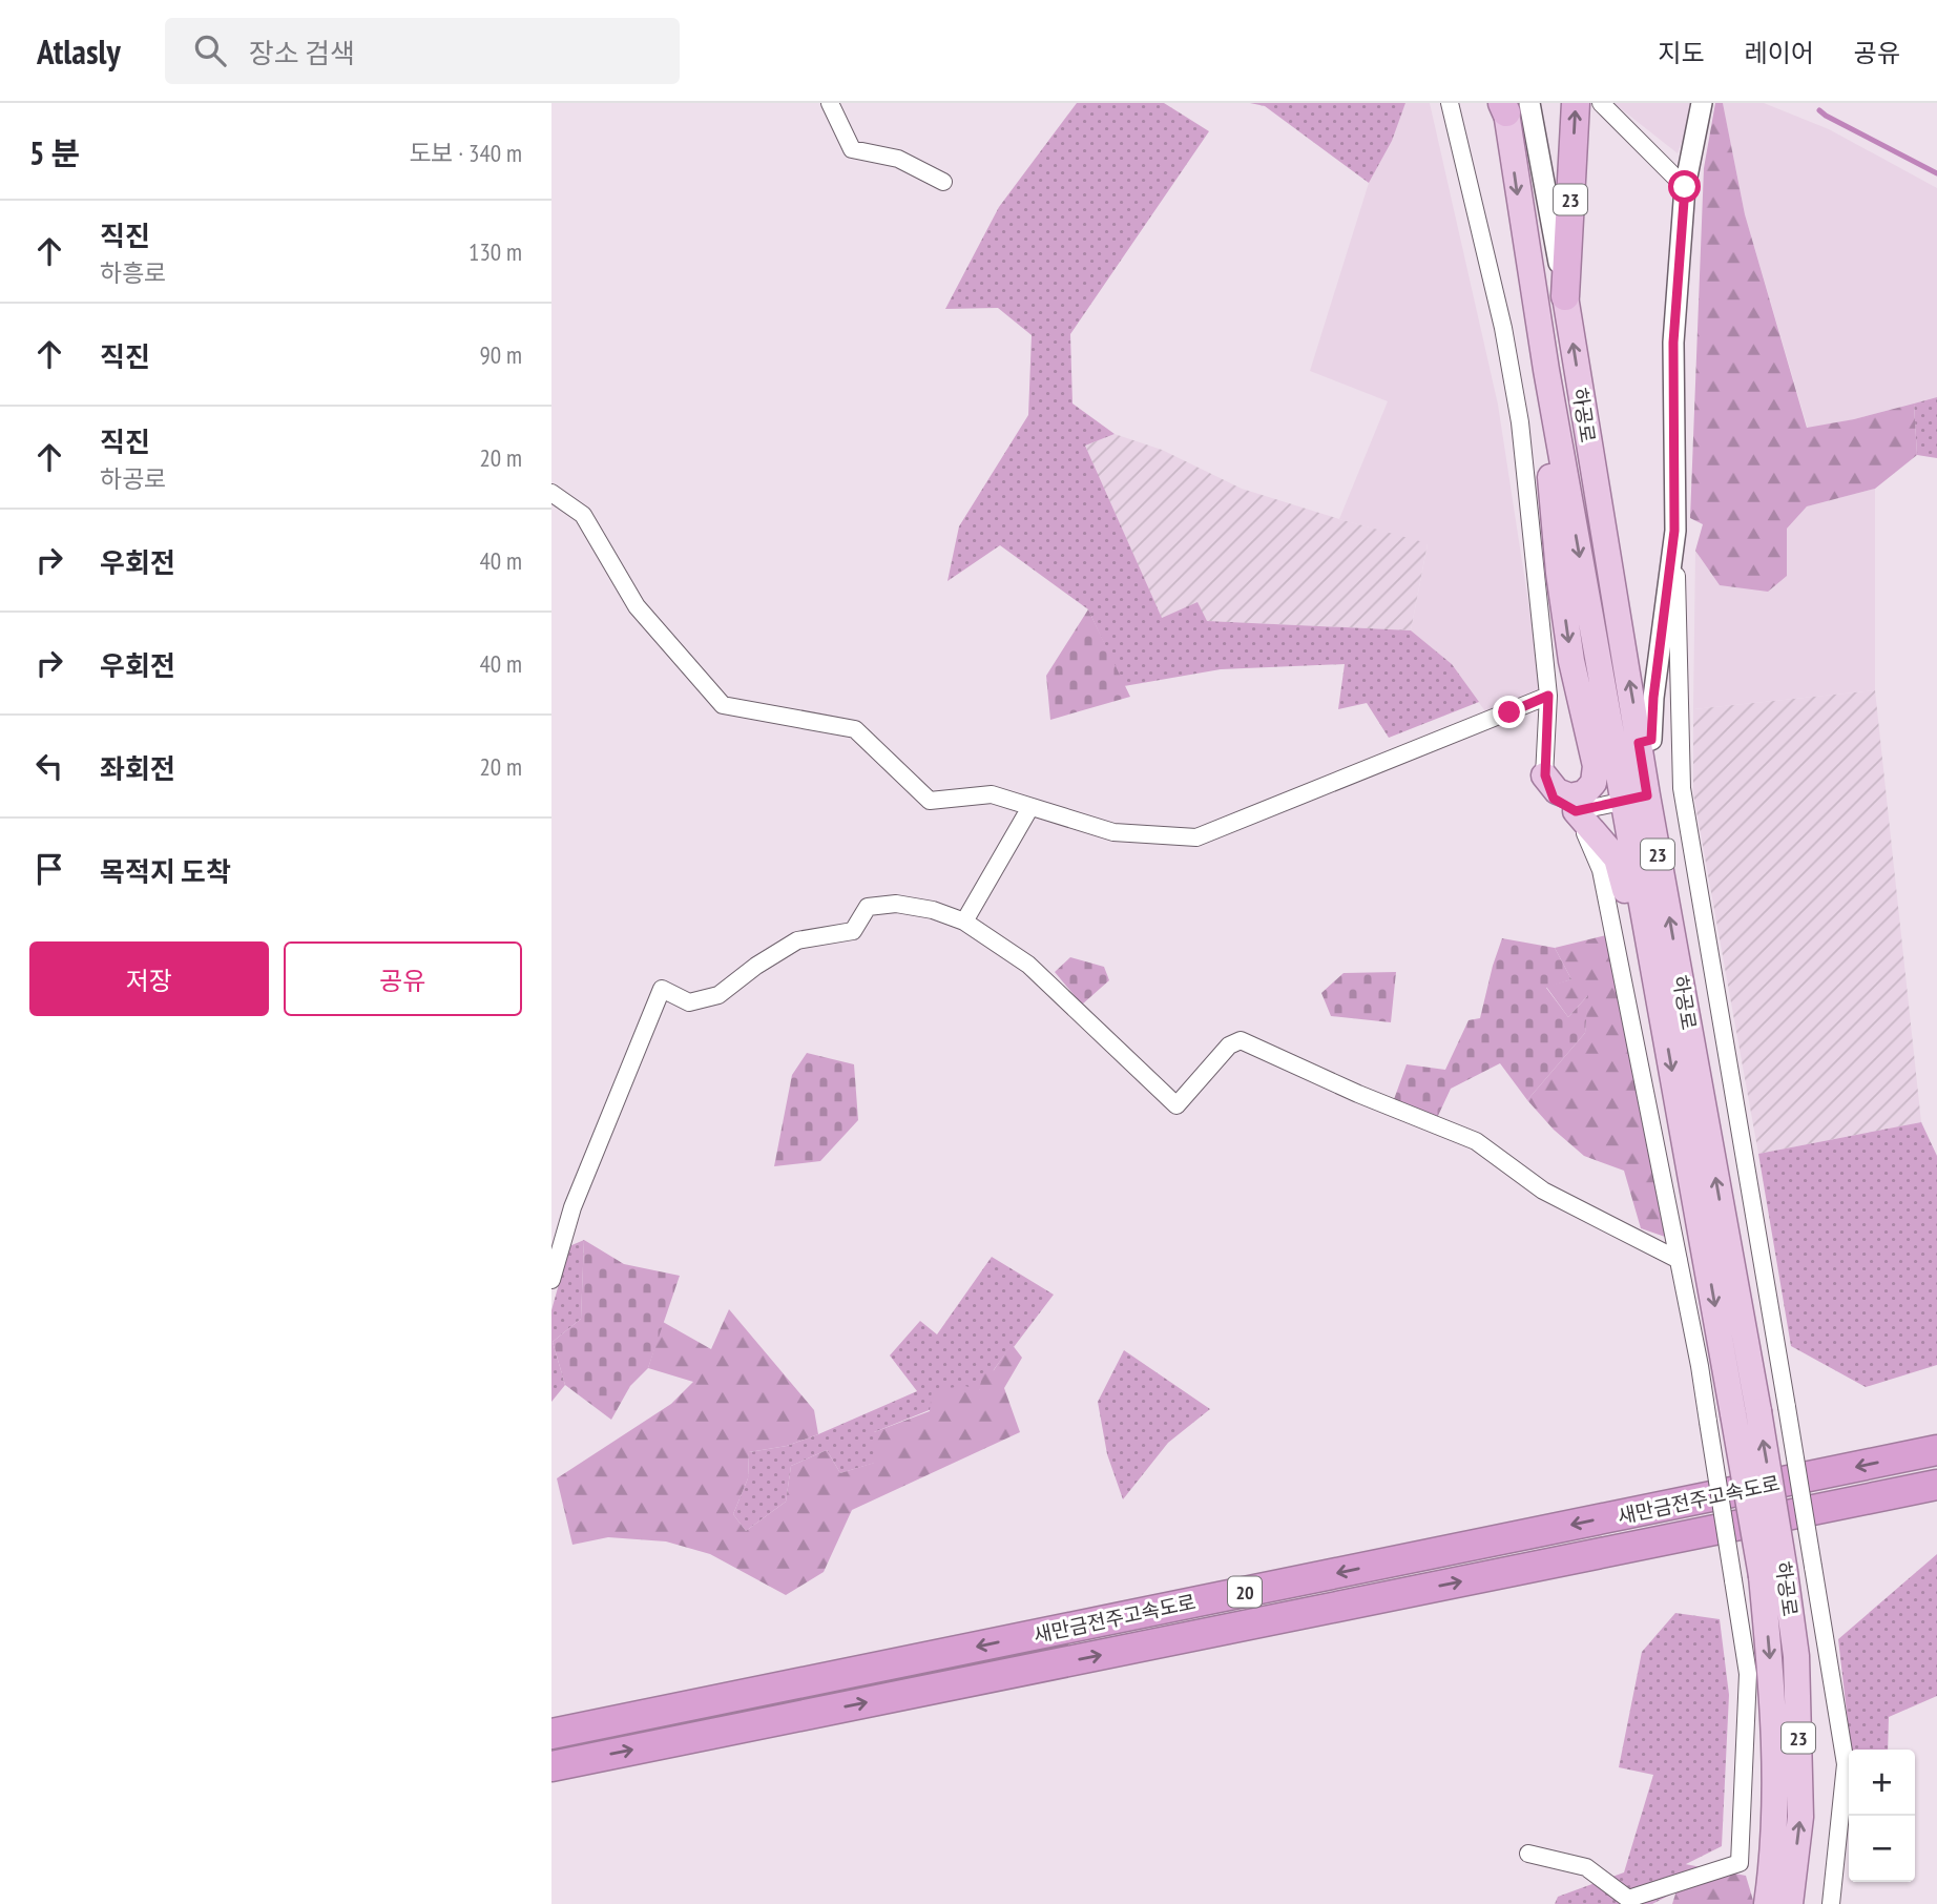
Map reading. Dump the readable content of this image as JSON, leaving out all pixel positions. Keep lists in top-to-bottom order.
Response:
{
  "streets": {
    "highway": ["23", "새만금전주고속도로", "20"],
    "main road": ["하공로"]
  },
  "crossings": [
    ["23", "하공로"]
  ],
  "page": {
    "header": "Atlasly",
    "search": "장소 검색",
    "nav": ["지도", "레이어", "공유"],
    "heading": ["5 분", "도보 · 340 m"],
    "list": [
      ["직진", "하흥로", "130 m"],
      ["직진", "90 m"],
      ["직진", "하공로", "20 m"],
      ["우회전", "40 m"],
      ["우회전", "40 m"],
      ["좌회전", "20 m"],
      "목적지 도착"
    ],
    "buttons": ["저장", "공유"],
    "map_buttons": ["+", "−"]
  }
}
